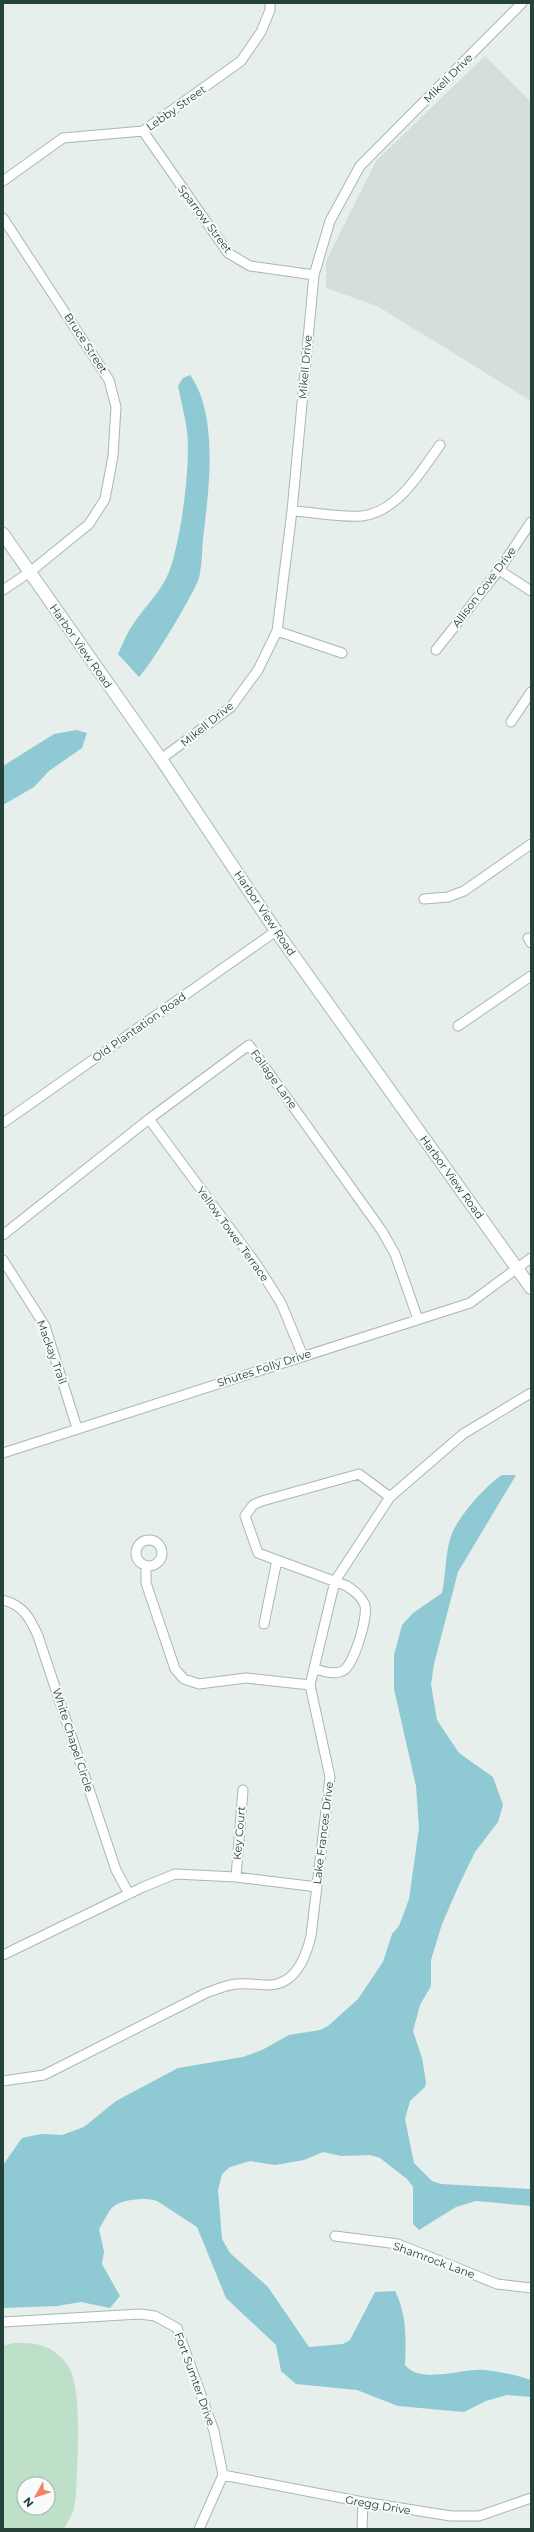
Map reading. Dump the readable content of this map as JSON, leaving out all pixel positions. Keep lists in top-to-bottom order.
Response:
{
  "streets": {
    "main road": ["Harbor View Road"],
    "street": [
      "Mikell Drive",
      "Lebby Street",
      "Sparrow Street",
      "Bruce Street",
      "Allison Cove Drive",
      "Old Plantation Road",
      "Foliage Lane",
      "Yellow Tower Terrace",
      "Mackay Trail",
      "Shutes Folly Drive",
      "White Chapel Circle",
      "Key Court",
      "Lake Frances Drive",
      "Shamrock Lane",
      "Fort Sumter Drive",
      "Gregg Drive"
    ]
  },
  "crossings": [
    ["Mikell Drive", "Sparrow Street"],
    ["Mikell Drive", "Harbor View Road"],
    ["Lebby Street", "Sparrow Street"],
    ["Bruce Street", "Harbor View Road"],
    ["Harbor View Road", "Old Plantation Road"],
    ["Harbor View Road", "Shutes Folly Drive"],
    ["Foliage Lane", "Yellow Tower Terrace"],
    ["Foliage Lane", "Shutes Folly Drive"],
    ["Yellow Tower Terrace", "Shutes Folly Drive"],
    ["Mackay Trail", "Shutes Folly Drive"],
    ["Fort Sumter Drive", "Gregg Drive"]
  ],
  "north": "bottom left"
}
